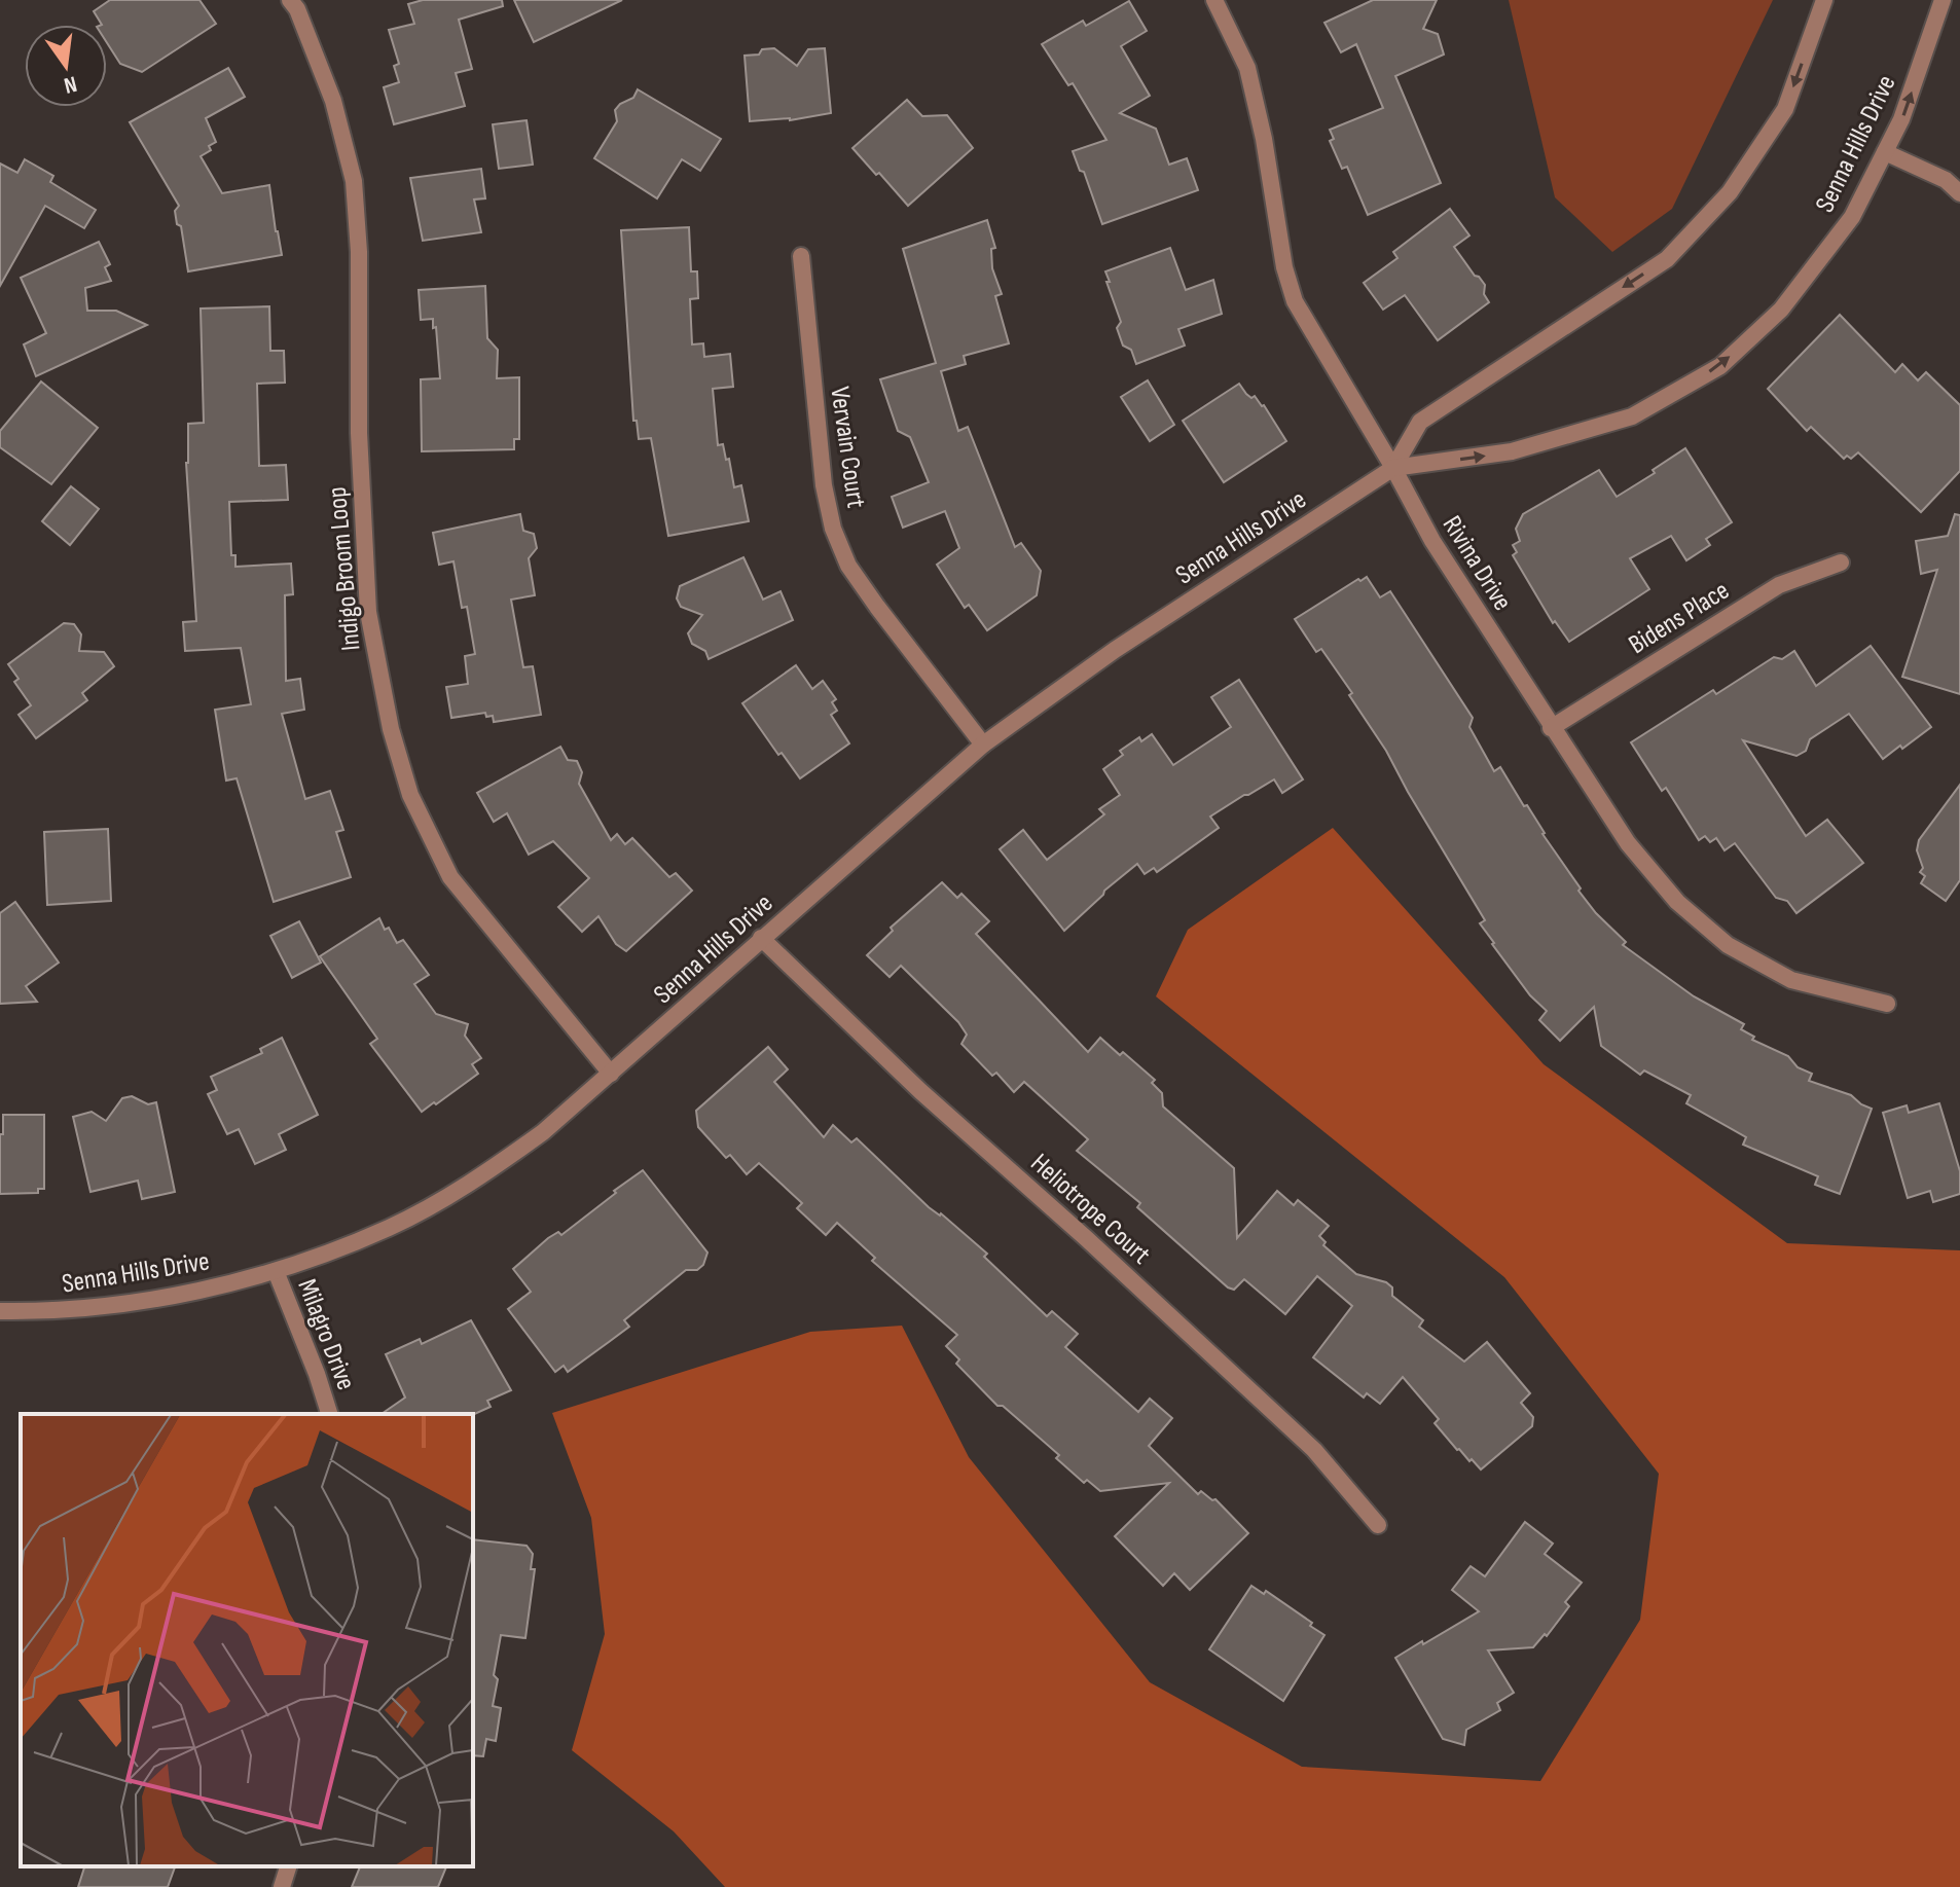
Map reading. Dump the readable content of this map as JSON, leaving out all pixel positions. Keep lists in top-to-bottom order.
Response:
{
  "streets": {
    "street": [
      "Senna Hills Drive",
      "Vervain Court",
      "Rivina Drive",
      "Indigo Broom Loop",
      "Bidens Place",
      "Heliotrope Court",
      "Milagro Drive"
    ]
  },
  "crossings": [
    ["Senna Hills Drive", "Vervain Court"],
    ["Senna Hills Drive", "Rivina Drive"],
    ["Senna Hills Drive", "Indigo Broom Loop"],
    ["Senna Hills Drive", "Heliotrope Court"],
    ["Senna Hills Drive", "Milagro Drive"],
    ["Rivina Drive", "Bidens Place"]
  ],
  "north": "bottom"
}
